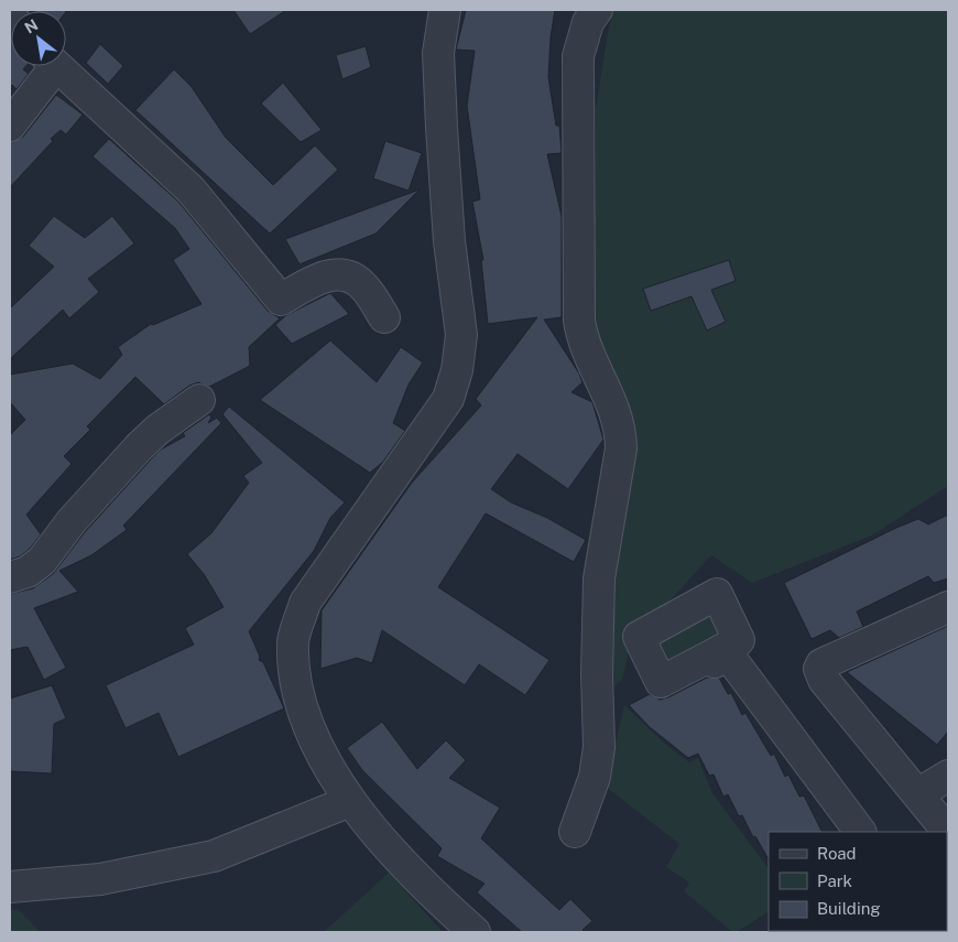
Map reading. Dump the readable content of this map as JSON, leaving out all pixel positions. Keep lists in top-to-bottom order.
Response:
{
  "legend": ["Road", "Park", "Building"],
  "north": "top left"
}
